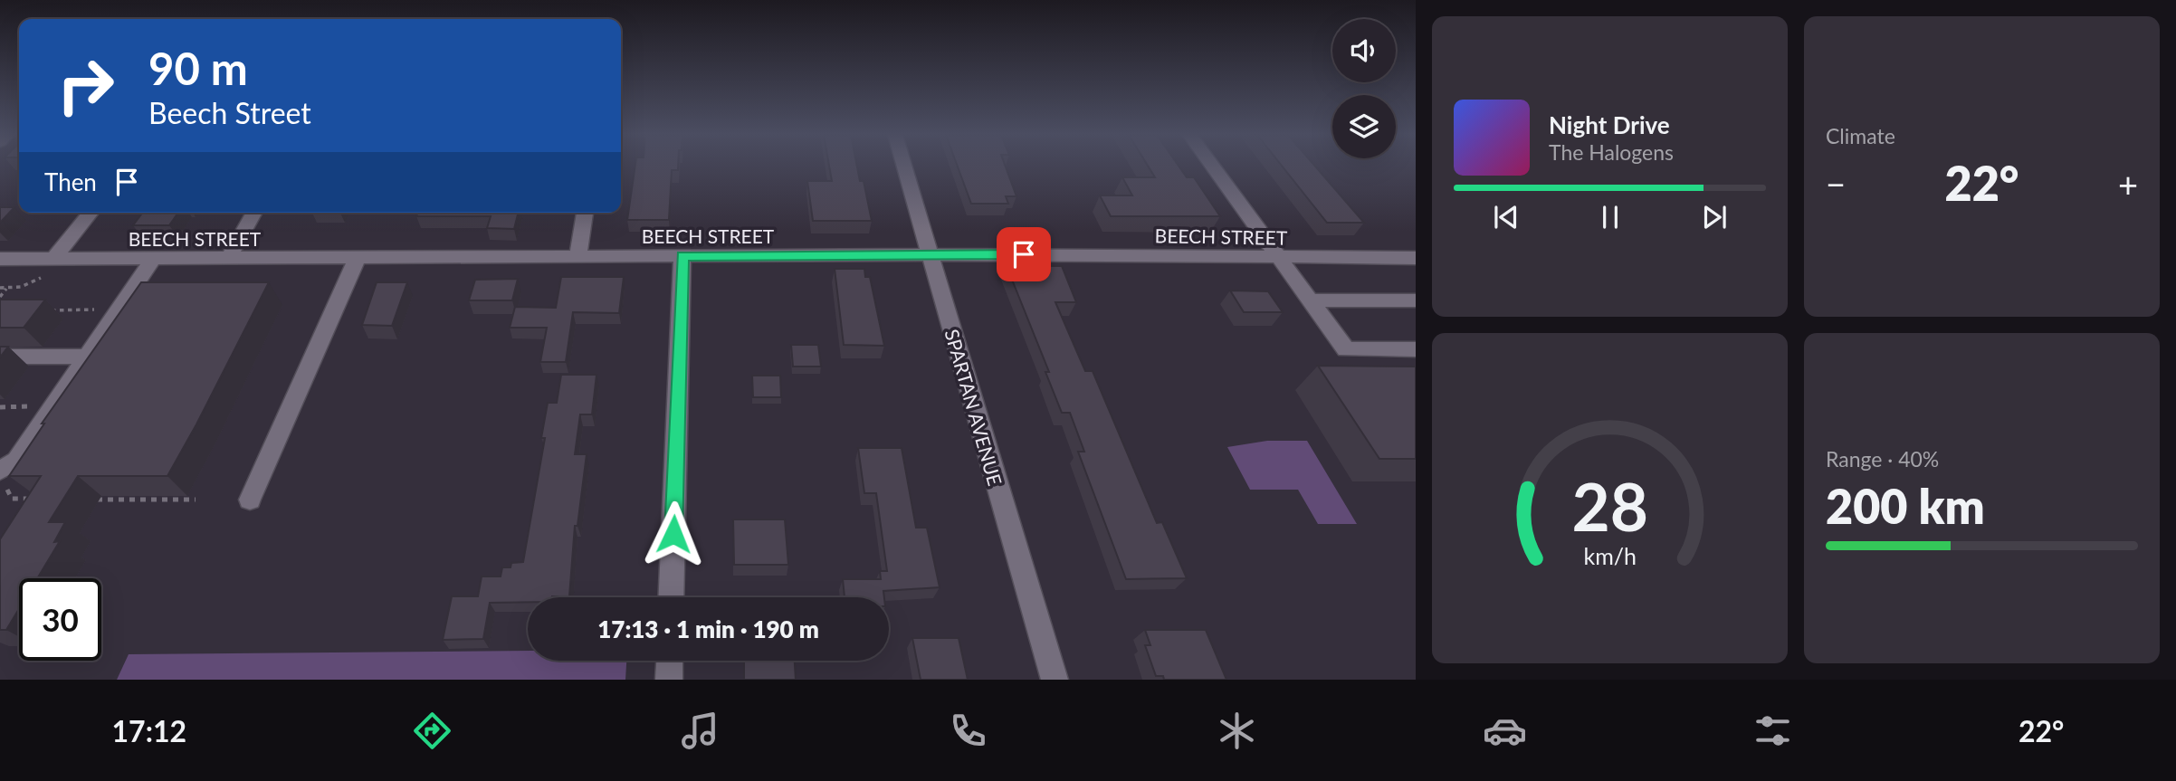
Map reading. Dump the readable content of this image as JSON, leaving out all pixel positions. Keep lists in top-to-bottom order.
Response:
{
  "streets": {
    "street": ["BEECH STREET", "SPARTAN AVENUE"]
  },
  "crossings": [
    ["BEECH STREET", "SPARTAN AVENUE"]
  ],
  "page": {
    "tile": [
      "Climate",
      ["Range · 40%", "200 km"]
    ],
    "turn": ["90 m", "Beech Street"],
    "song": ["Night Drive", "The Halogens"],
    "then": "Then",
    "heat": ["−", "22°", "+"],
    "limit": "30",
    "trip": "17:13 · 1 min · 190 m",
    "tabs": ["17:12", "22°"],
    "gauge": ["28", "km/h"]
  }
}
